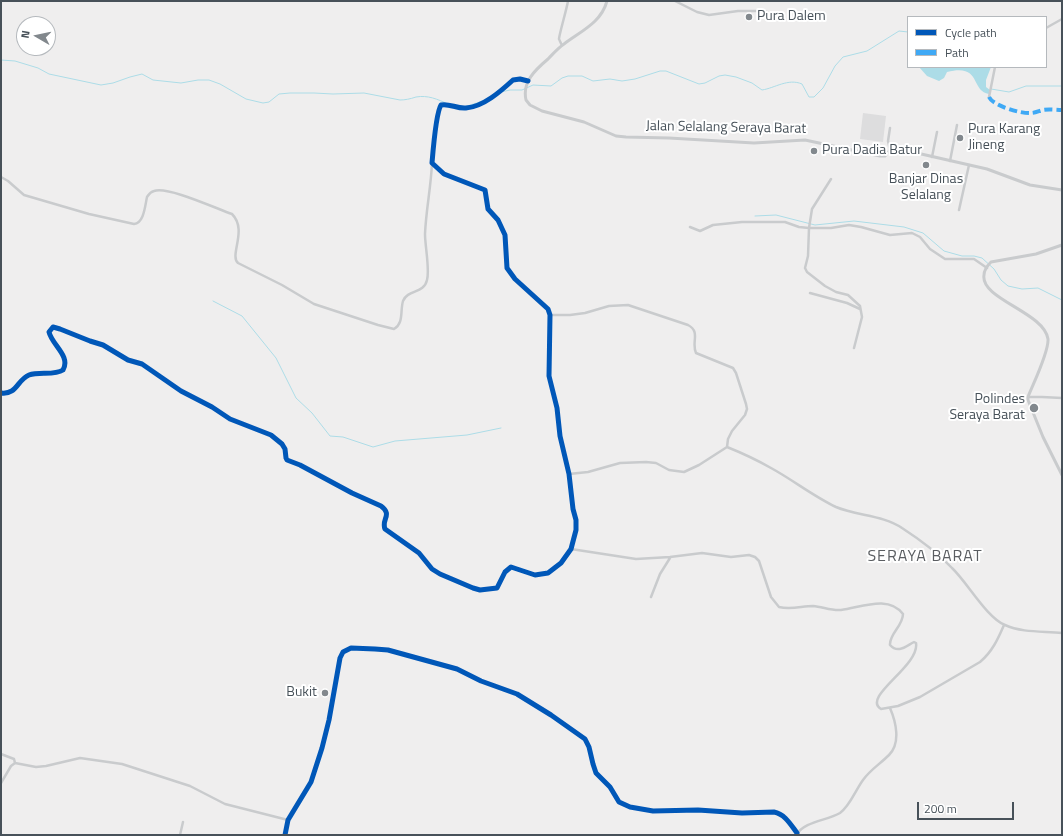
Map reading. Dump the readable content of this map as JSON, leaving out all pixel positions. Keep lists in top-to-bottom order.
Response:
{
  "streets": {
    "street": ["Jalan Selalang Seraya Barat"]
  },
  "districts": ["SERAYA BARAT"],
  "places": [
    "Pura Dalem",
    "Pura Karang Jineng",
    "Pura Dadia Batur",
    "Banjar Dinas Selalang",
    "Polindes Seraya Barat",
    "Bukit"
  ],
  "legend": ["Cycle path", "Path"],
  "scale_bar": "200 m",
  "north": "left"
}
